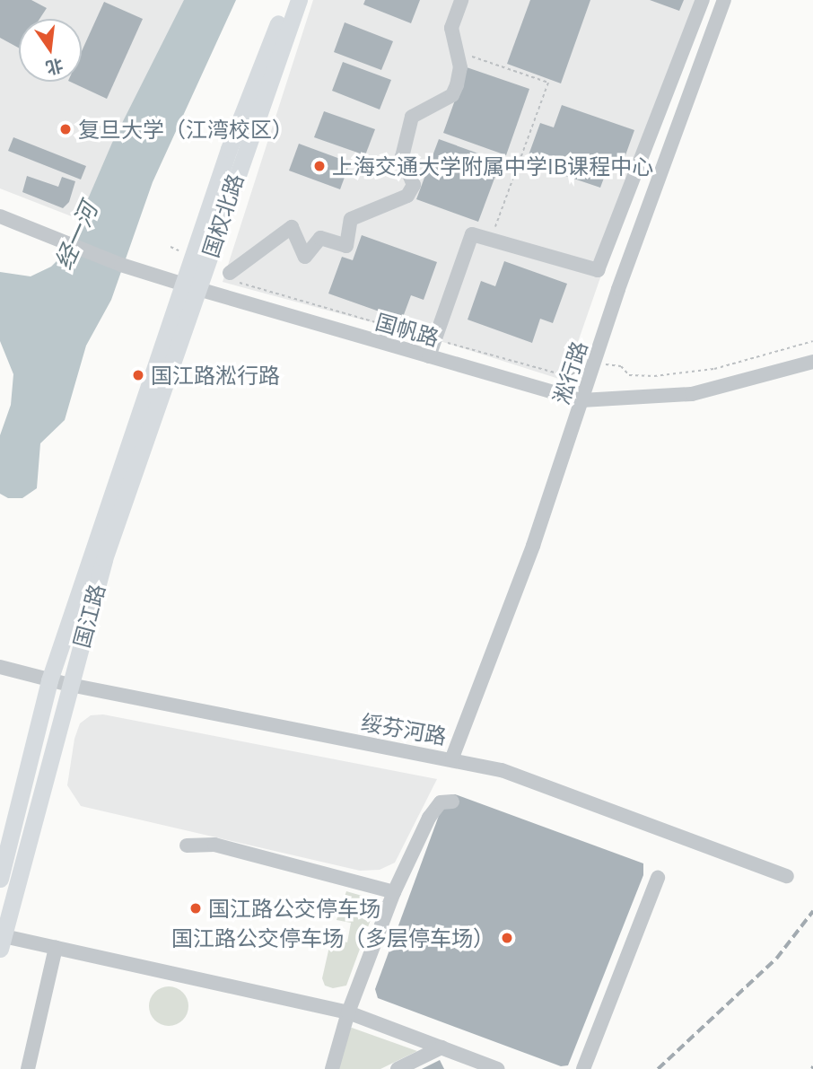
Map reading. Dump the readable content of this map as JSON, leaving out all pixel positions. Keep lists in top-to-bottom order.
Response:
{
  "streets": {
    "main road": ["国权北路", "国江路"],
    "street": ["国帆路", "淞行路", "绥芬河路"]
  },
  "crossings": [
    ["国权北路", "国帆路"],
    ["国权北路", "国江路"],
    ["国帆路", "淞行路"],
    ["国帆路", "国江路"],
    ["淞行路", "绥芬河路"],
    ["国江路", "绥芬河路"]
  ],
  "water": ["经一河"],
  "places": [
    "复旦大学（江湾校区）",
    "上海交通大学附属中学IB课程中心",
    "国江路淞行路",
    "国江路公交停车场",
    "国江路公交停车场（多层停车场）"
  ],
  "north": "bottom"
}
